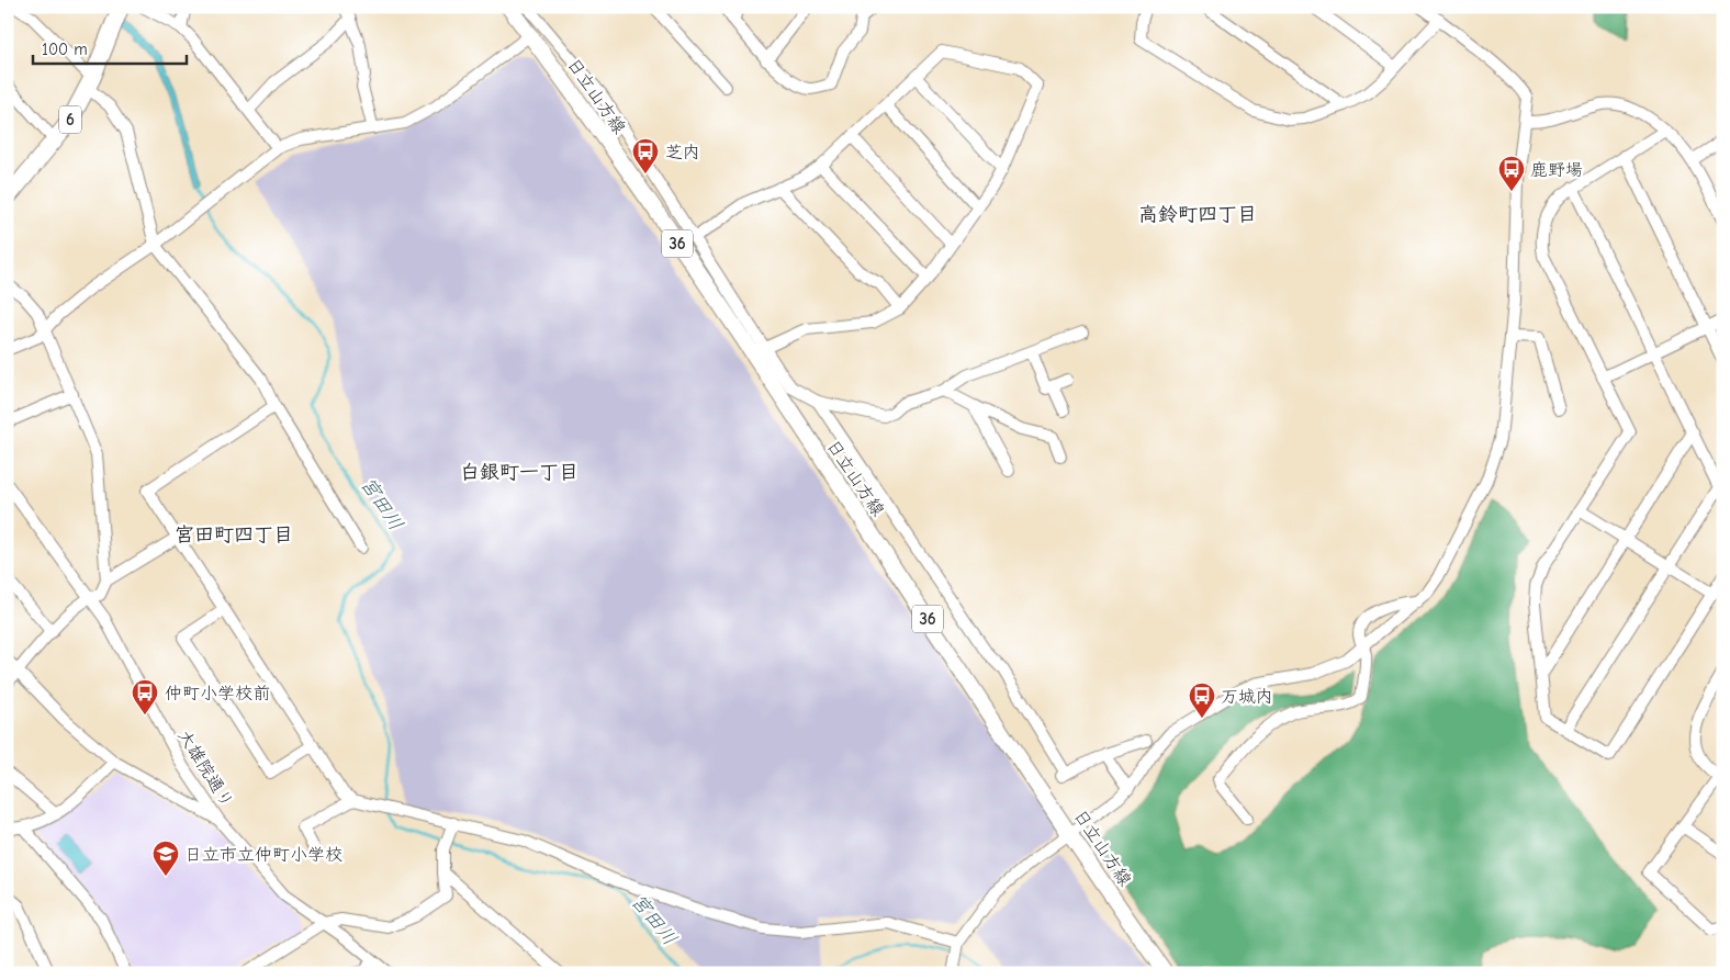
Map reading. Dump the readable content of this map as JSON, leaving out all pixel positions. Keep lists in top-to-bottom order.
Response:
{
  "streets": {
    "highway": ["6"],
    "main road": ["日立山方線", "36"],
    "street": ["大雄院通り"]
  },
  "districts": ["高鈴町四丁目", "白銀町一丁目", "宮田町四丁目"],
  "water": ["宮田川"],
  "places": {
    "bus stop": [
      "芝内",
      "鹿野場",
      "仲町小学校前",
      "万城内"
    ],
    "school or university": ["日立市立仲町小学校"]
  },
  "scale_bar": "100 m"
}
